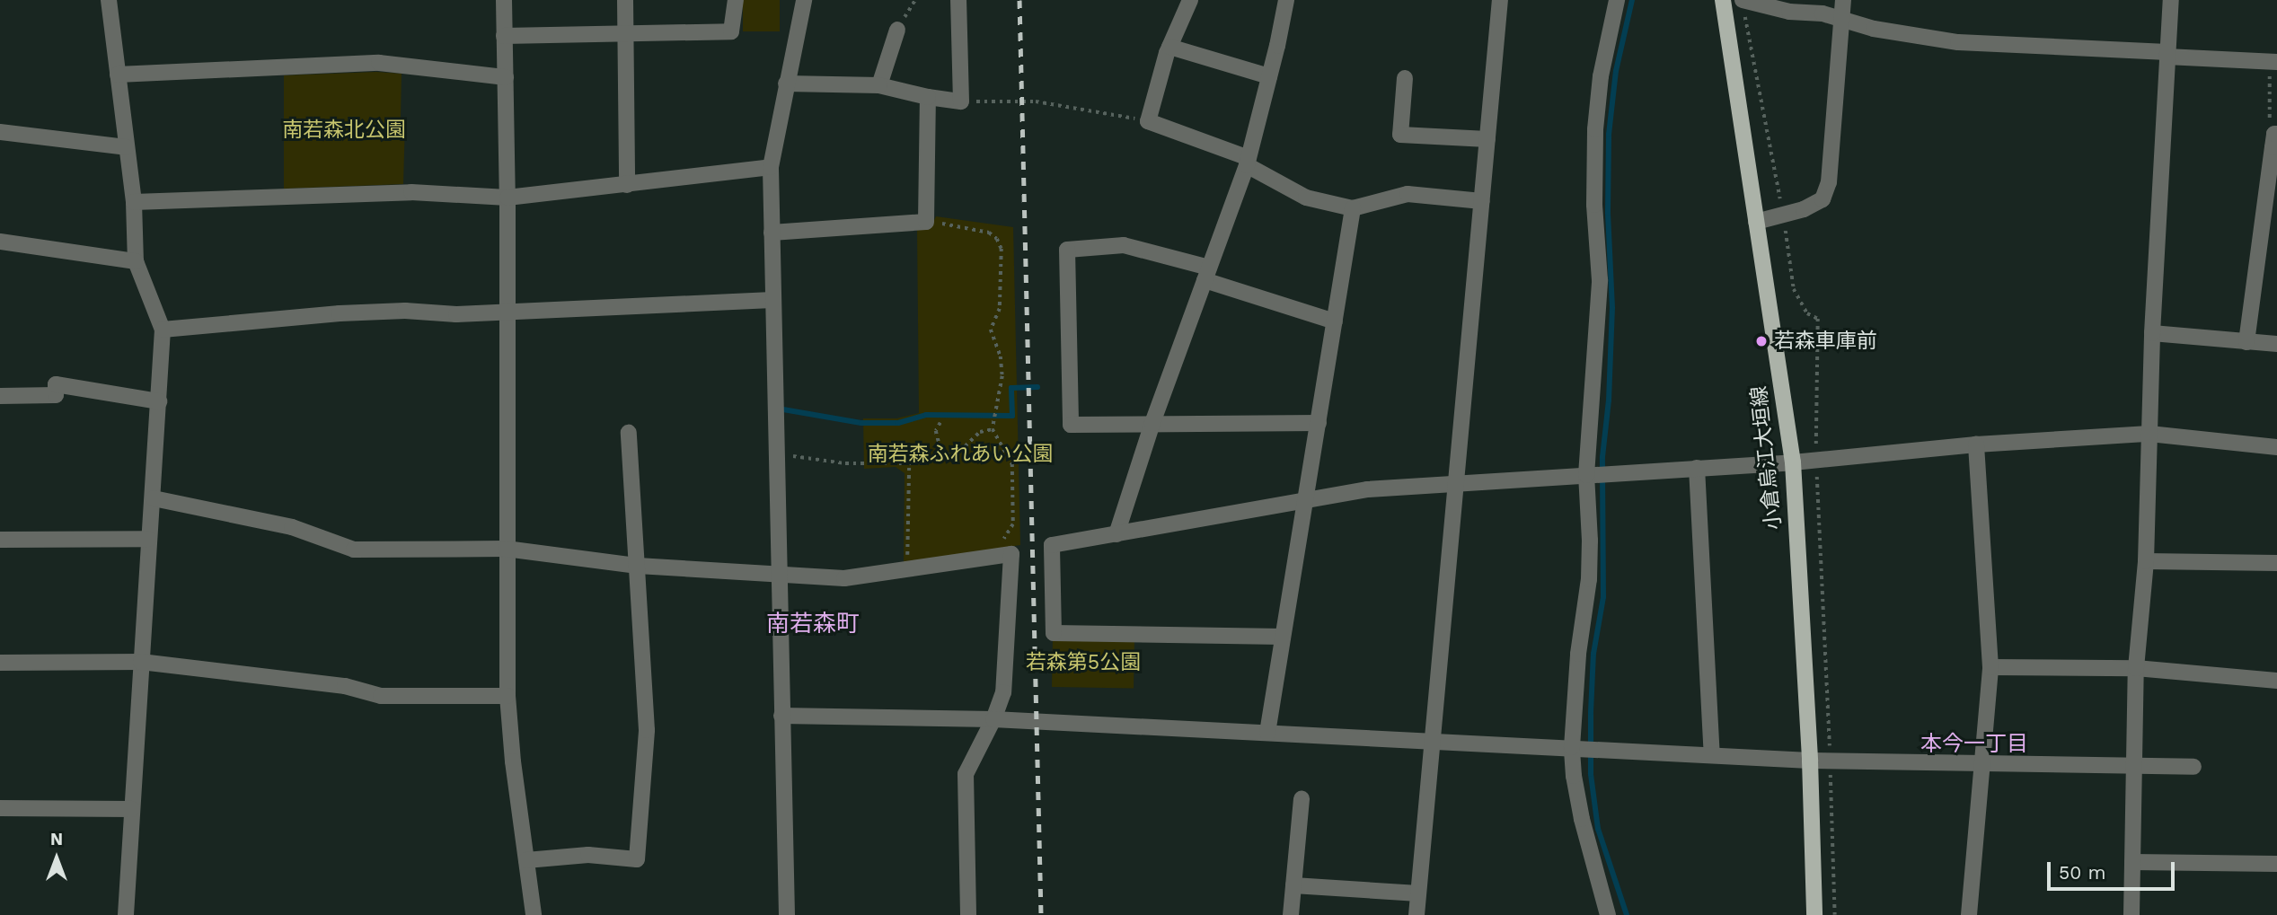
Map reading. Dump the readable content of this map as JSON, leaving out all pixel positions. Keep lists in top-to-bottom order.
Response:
{
  "streets": {
    "main road": ["小倉烏江大垣線"]
  },
  "districts": ["南若森町", "本今一丁目"],
  "parks": ["南若森北公園", "南若森ふれあい公園", "若森第5公園"],
  "places": ["若森車庫前"],
  "scale_bar": "50 m",
  "north": "top"
}
